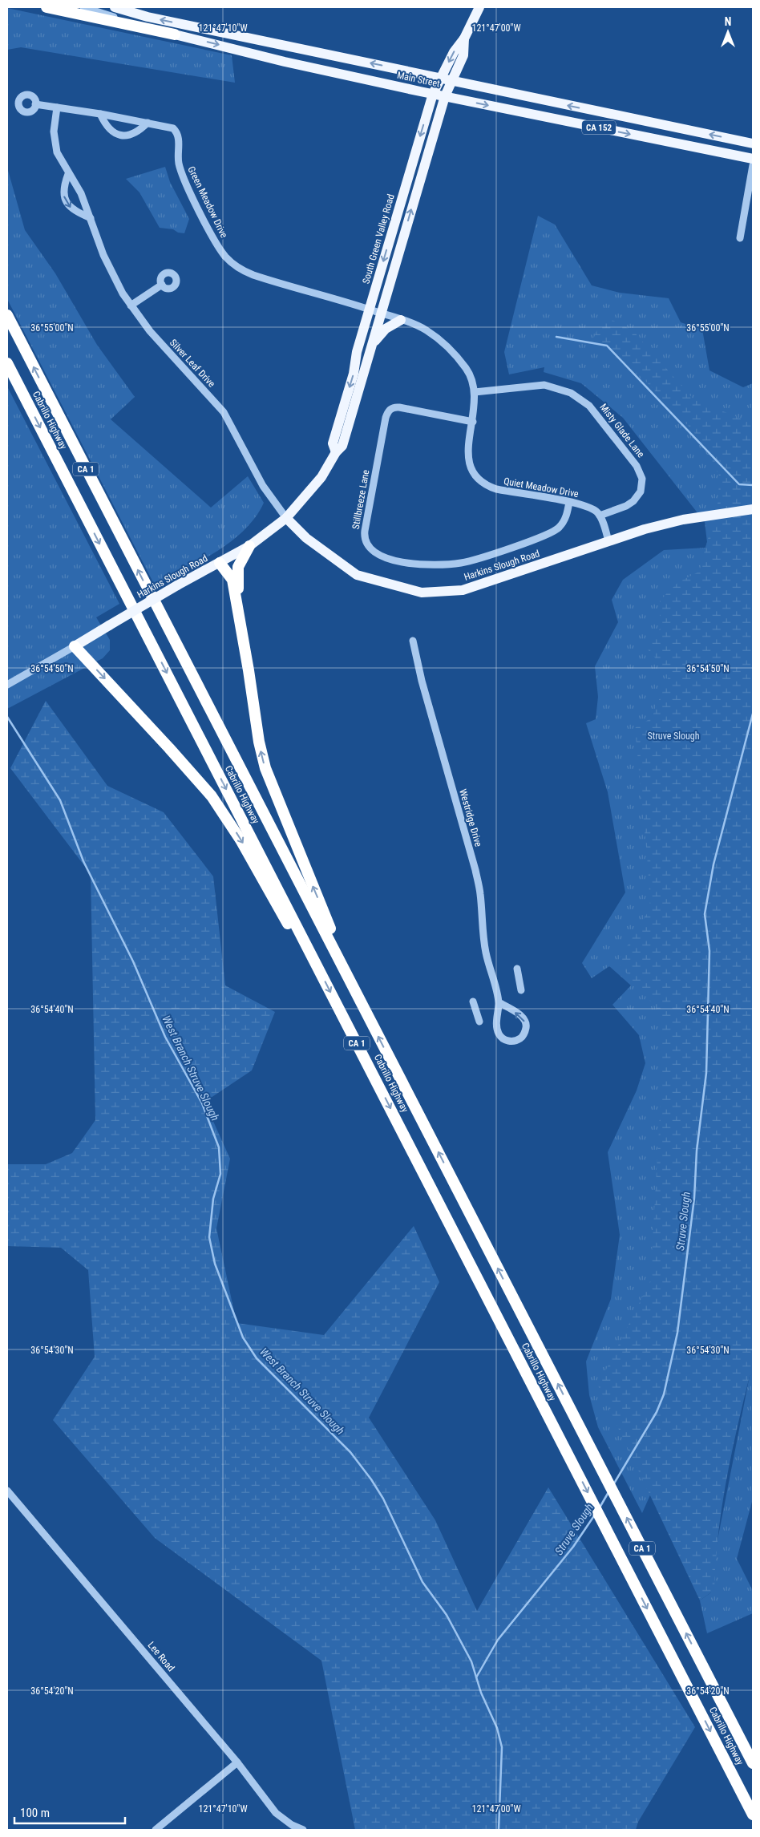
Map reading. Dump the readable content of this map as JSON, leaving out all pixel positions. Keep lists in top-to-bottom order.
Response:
{
  "streets": {
    "highway": ["Cabrillo Highway", "CA 1"],
    "main road": [
      "Main Street",
      "CA 152",
      "South Green Valley Road",
      "Harkins Slough Road"
    ],
    "street": [
      "Green Meadow Drive",
      "Silver Leaf Drive",
      "Misty Glade Lane",
      "Quiet Meadow Drive",
      "Stillbreeze Lane",
      "Westridge Drive",
      "Lee Road"
    ]
  },
  "crossings": [
    ["Main Street", "South Green Valley Road"],
    ["Green Meadow Drive", "South Green Valley Road"],
    ["Green Meadow Drive", "Silver Leaf Drive"],
    ["Green Meadow Drive", "Quiet Meadow Drive"],
    ["South Green Valley Road", "Silver Leaf Drive"],
    ["South Green Valley Road", "Quiet Meadow Drive"],
    ["South Green Valley Road", "Harkins Slough Road"],
    ["Silver Leaf Drive", "Harkins Slough Road"],
    ["Misty Glade Lane", "Quiet Meadow Drive"],
    ["Quiet Meadow Drive", "Stillbreeze Lane"]
  ],
  "water": ["West Branch Struve Slough", "Struve Slough"],
  "parks": ["Struve Slough"],
  "scale_bar": "100 m",
  "north": "top",
  "coordinates": [
    "121°47'10\"W",
    "121°47'00\"W",
    "36°55'00\"N",
    "36°54'50\"N",
    "36°54'40\"N",
    "36°54'30\"N",
    "36°54'20\"N"
  ]
}
